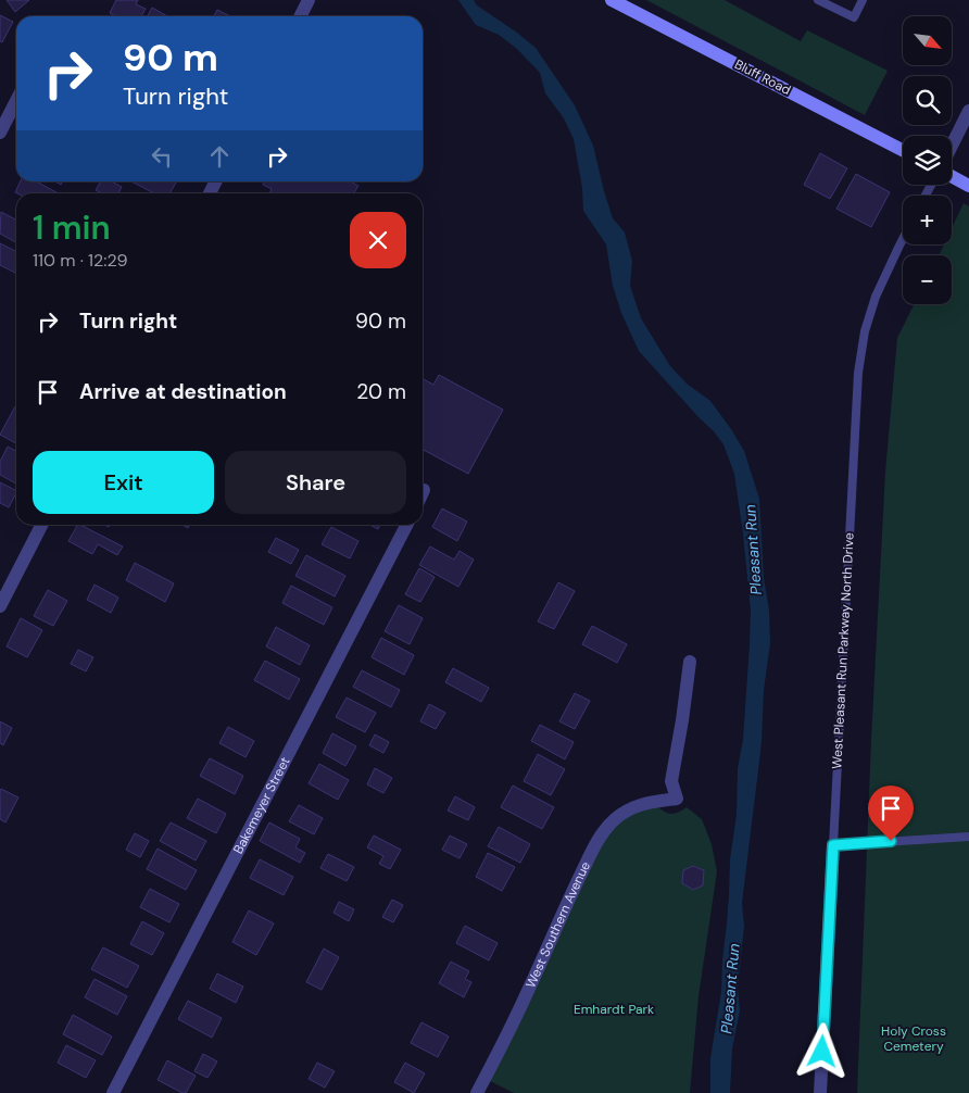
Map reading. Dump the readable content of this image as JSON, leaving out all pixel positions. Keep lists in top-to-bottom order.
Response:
{
  "streets": {
    "main road": ["Bluff Road"],
    "street": ["West Pleasant Run Parkway North Drive", "Bakemeyer Street", "West Southern Avenue"]
  },
  "water": ["Pleasant Run"],
  "parks": ["Emhardt Park", "Holy Cross Cemetery"],
  "north": "bottom right",
  "page": {
    "map_buttons": ["+", "−"],
    "turn": ["90 m", "Turn right"],
    "heading": ["1 min", "110 m · 12:29"],
    "list": [
      {
        "name": "Turn right",
        "value": "90 m"
      },
      {
        "name": "Arrive at destination",
        "value": "20 m"
      }
    ],
    "buttons": ["Exit", "Share"]
  }
}
